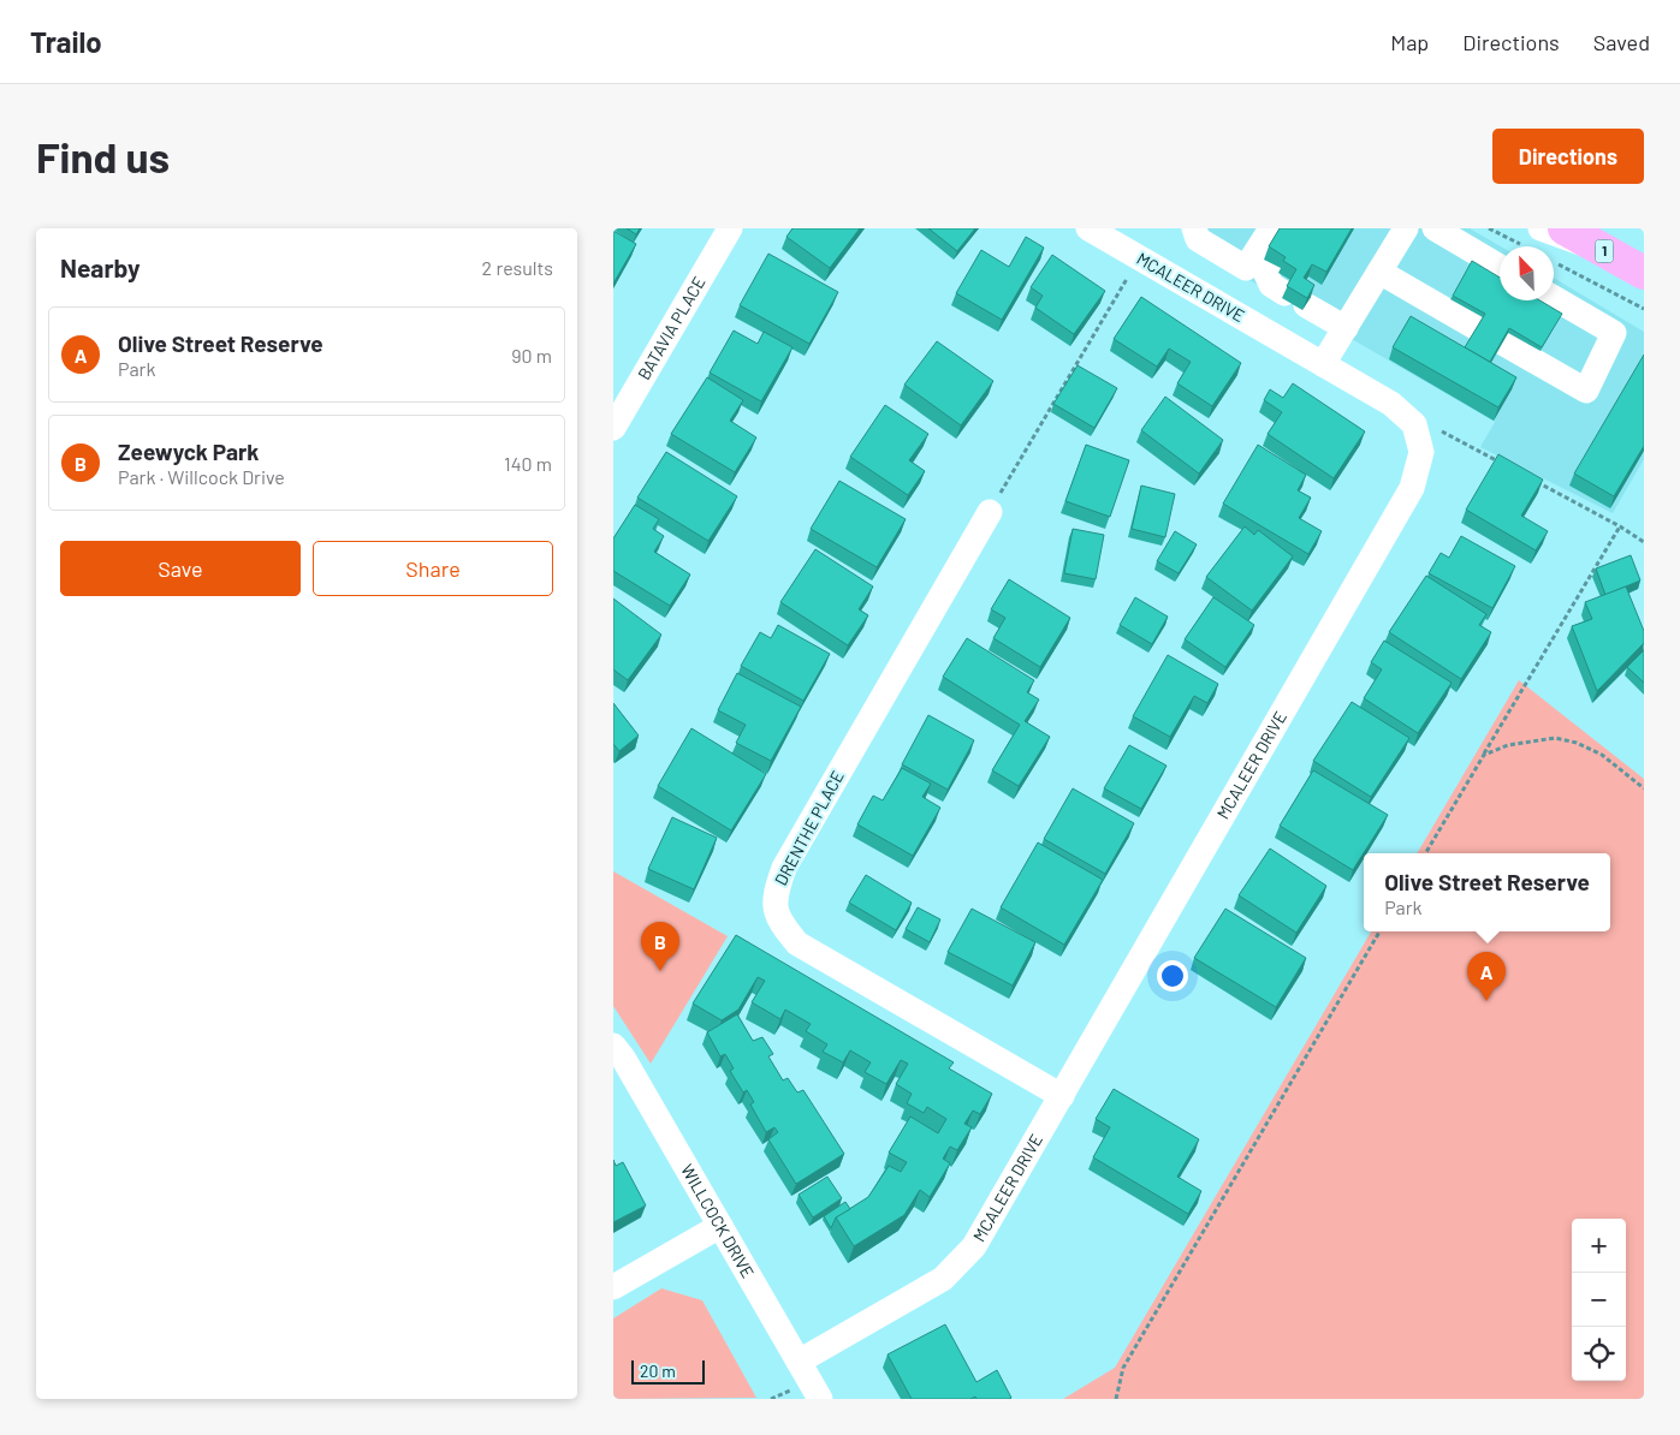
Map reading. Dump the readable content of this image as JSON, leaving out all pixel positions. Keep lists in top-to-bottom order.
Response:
{
  "streets": {
    "highway": ["1"],
    "street": [
      "MCALEER DRIVE",
      "BATAVIA PLACE",
      "DRENTHE PLACE",
      "WILLCOCK DRIVE"
    ]
  },
  "crossings": [
    ["MCALEER DRIVE", "DRENTHE PLACE"],
    ["MCALEER DRIVE", "WILLCOCK DRIVE"]
  ],
  "scale_bar": "20 m",
  "north": "top left",
  "page": {
    "header": "Trailo",
    "nav": ["Map", "Directions", "Saved"],
    "buttons": [
      "Directions",
      ["Save", "Share"]
    ],
    "title": "Find us",
    "heading": ["Nearby", "2 results"],
    "list": [
      {
        "mark": "A",
        "name": "Olive Street Reserve",
        "note": "Park",
        "value": "90 m"
      },
      {
        "mark": "B",
        "name": "Zeewyck Park",
        "note": "Park · Willcock Drive",
        "value": "140 m"
      }
    ],
    "popup": ["Olive Street Reserve", "Park"],
    "pins": ["B", "A"],
    "map_buttons": ["+", "−"],
    "scale": "20 m"
  }
}
